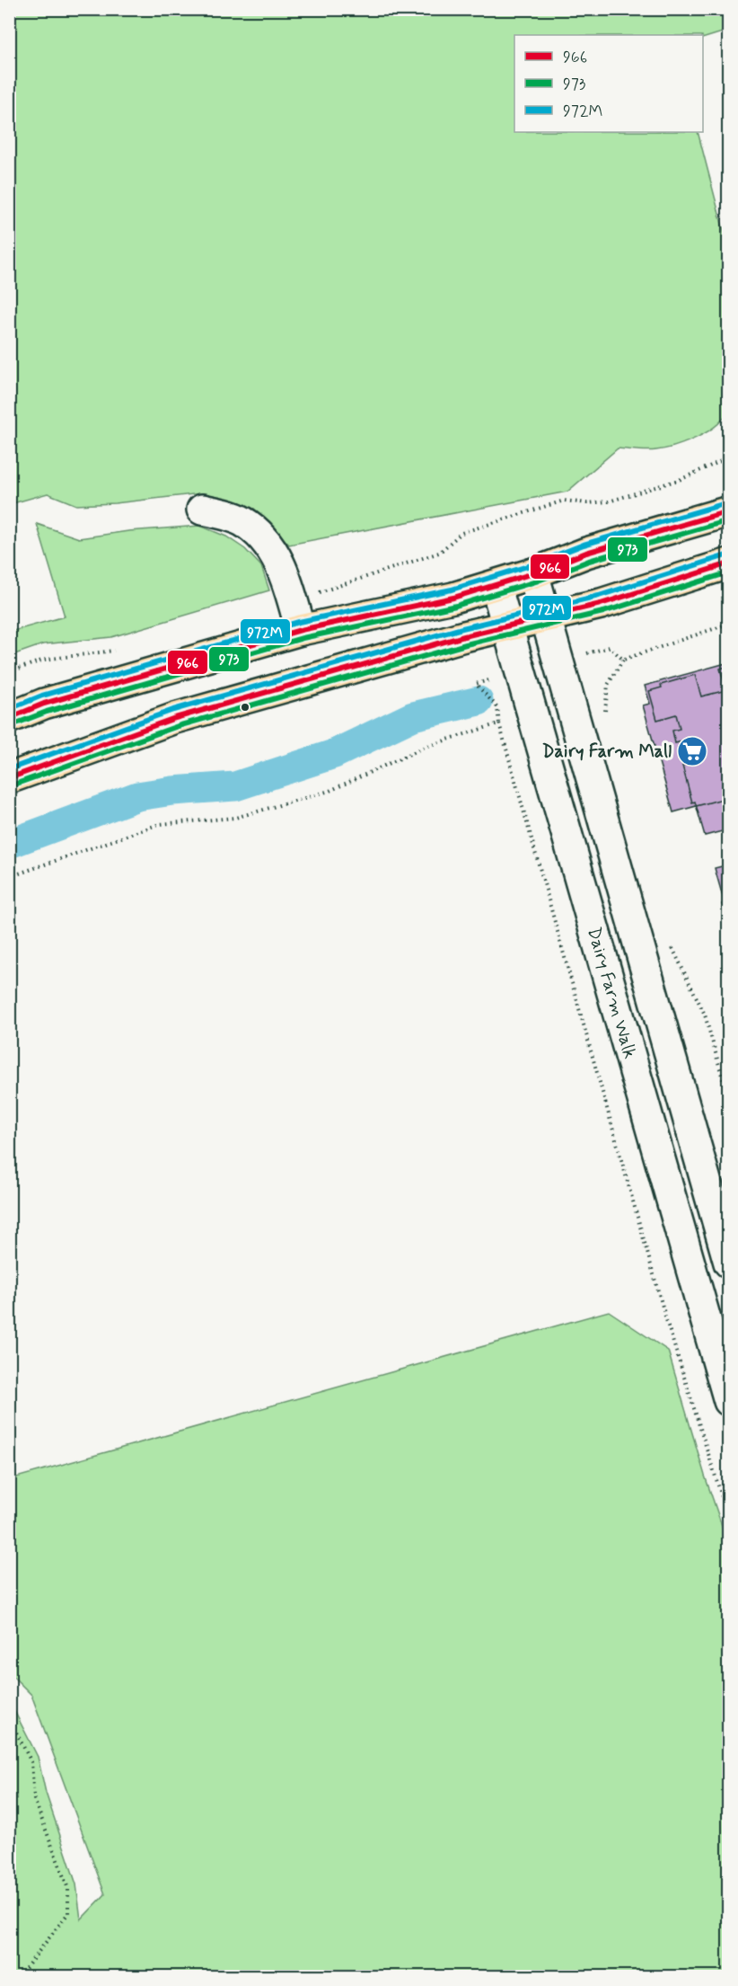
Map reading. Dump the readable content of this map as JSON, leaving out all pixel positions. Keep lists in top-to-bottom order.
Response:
{
  "streets": {
    "street": ["Dairy Farm Walk"]
  },
  "places": {
    "supermarket": ["Dairy Farm Mall"]
  },
  "lines": ["transit line 972M", "transit line 966", "transit line 973"],
  "legend": ["966", "973", "972M"]
}
